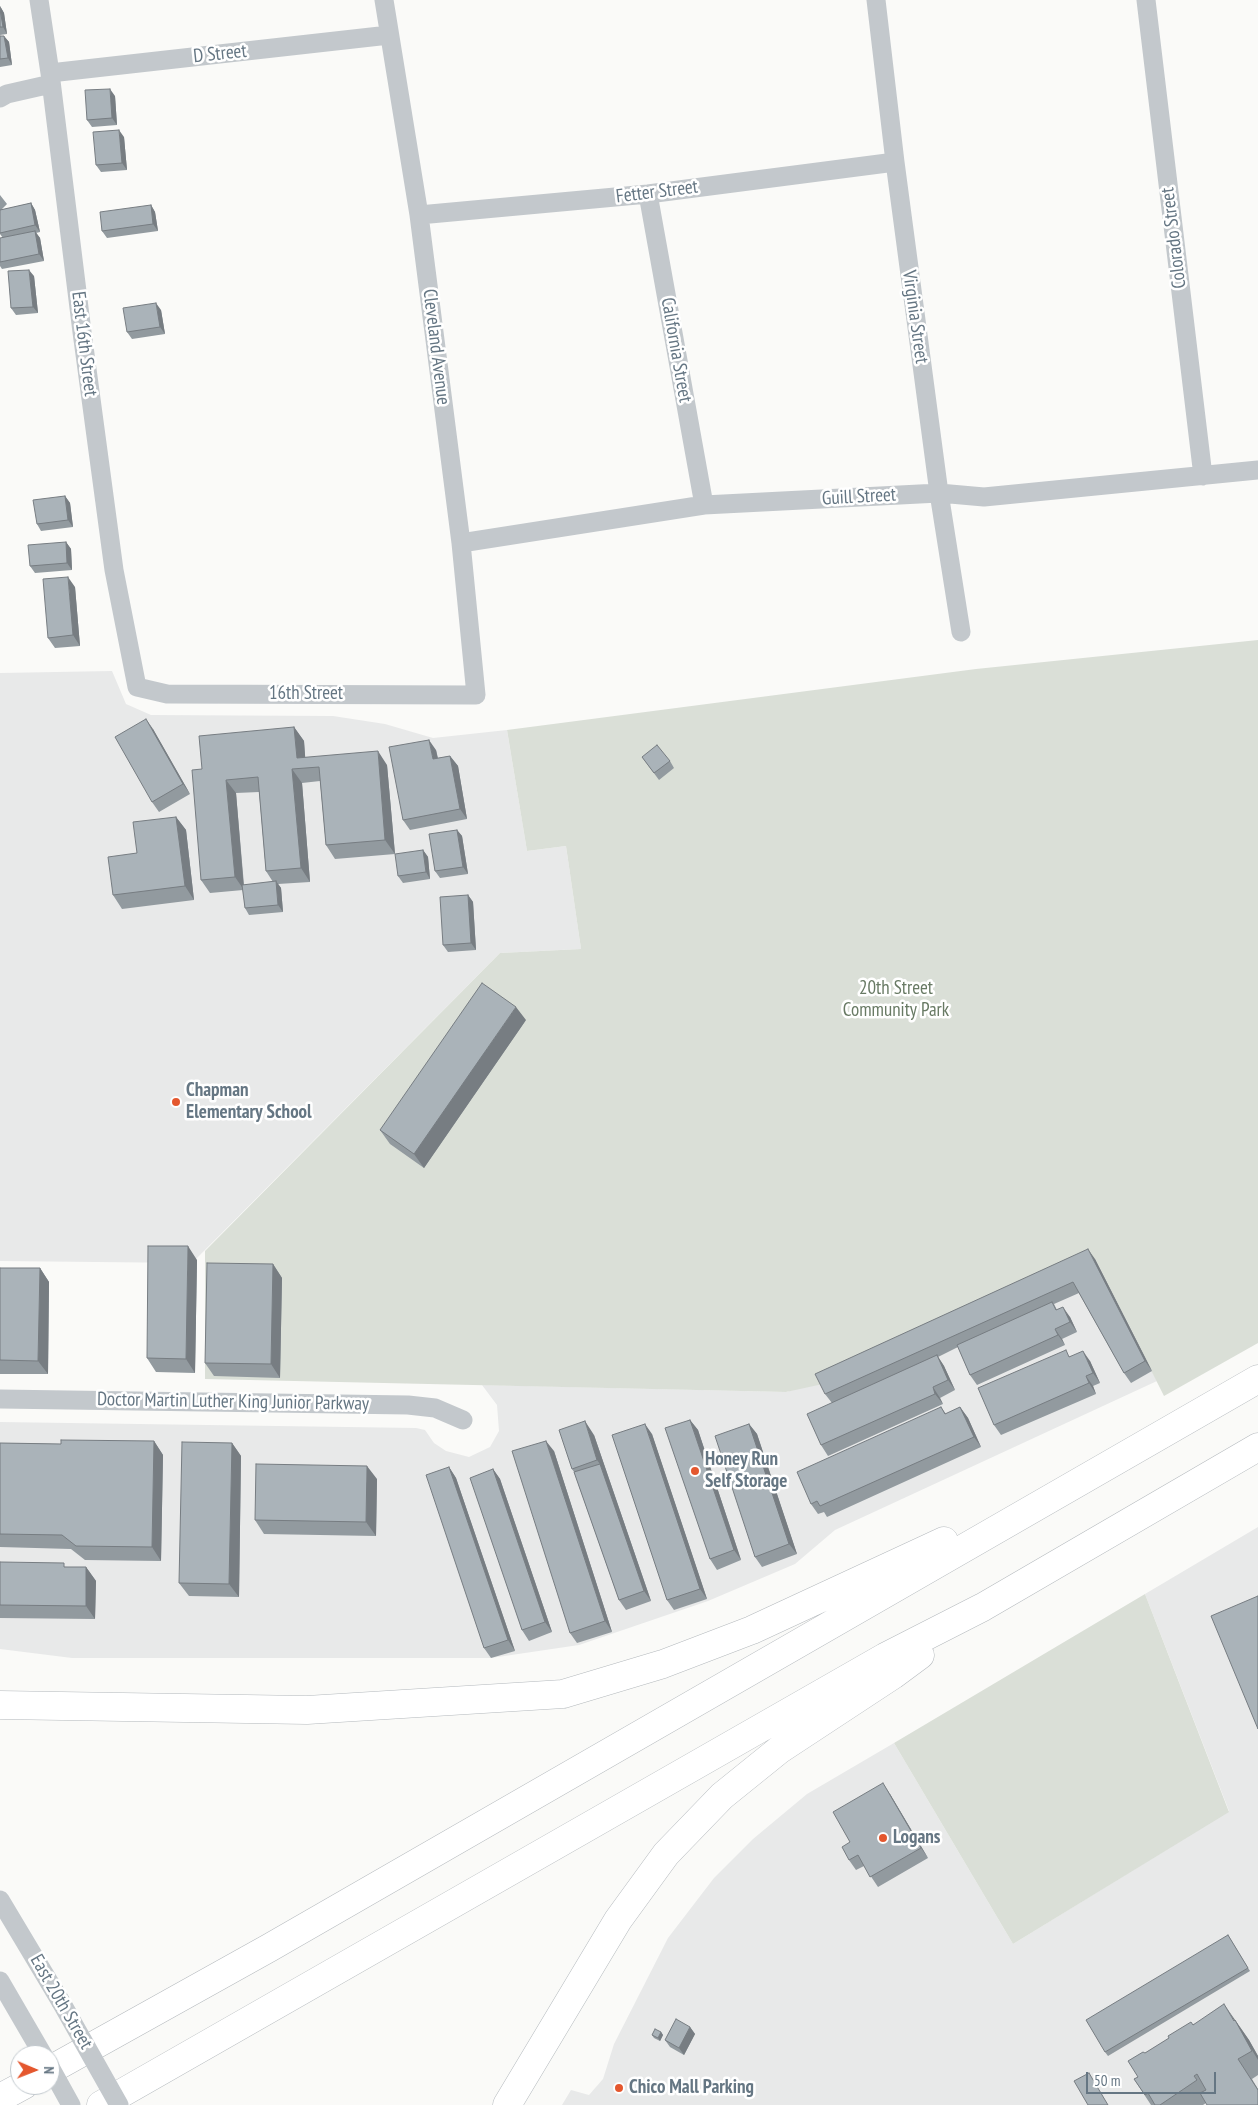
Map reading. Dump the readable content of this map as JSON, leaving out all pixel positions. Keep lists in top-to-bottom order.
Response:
{
  "streets": {
    "street": [
      "D Street",
      "Fetter Street",
      "Colorado Street",
      "Virginia Street",
      "East 16th Street",
      "Cleveland Avenue",
      "California Street",
      "Guill Street",
      "16th Street",
      "Doctor Martin Luther King Junior Parkway",
      "East 20th Street"
    ]
  },
  "crossings": [
    ["D Street", "East 16th Street"],
    ["D Street", "Cleveland Avenue"],
    ["Fetter Street", "Virginia Street"],
    ["Fetter Street", "Cleveland Avenue"],
    ["Fetter Street", "California Street"],
    ["Colorado Street", "Guill Street"],
    ["Virginia Street", "Guill Street"],
    ["East 16th Street", "16th Street"],
    ["Cleveland Avenue", "Guill Street"],
    ["Cleveland Avenue", "16th Street"],
    ["California Street", "Guill Street"]
  ],
  "parks": ["20th Street Community Park"],
  "places": [
    "Chapman Elementary School",
    "Honey Run Self Storage",
    "Logans",
    "Chico Mall Parking"
  ],
  "scale_bar": "50 m",
  "north": "right"
}
